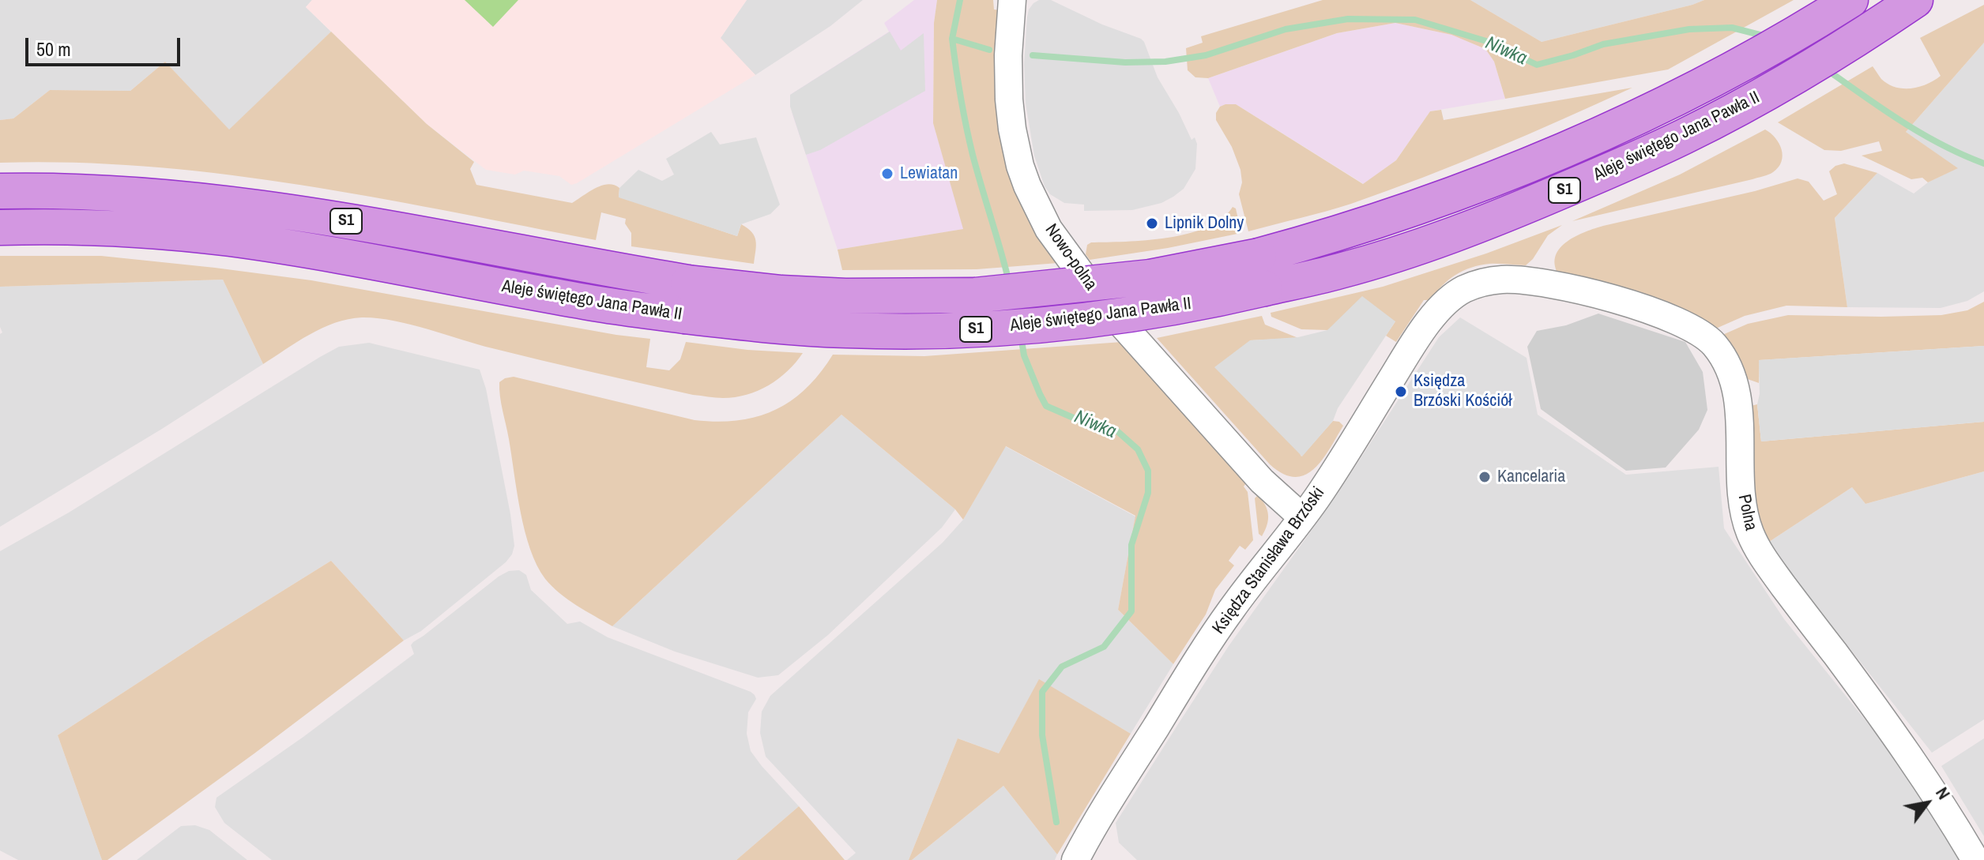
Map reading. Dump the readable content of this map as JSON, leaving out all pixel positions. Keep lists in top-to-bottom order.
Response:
{
  "streets": {
    "highway": ["Aleje świętego Jana Pawła II", "S1"],
    "street": ["Nowo-polna", "Polna", "Księdza Stanisława Brzóski"]
  },
  "crossings": [
    ["Nowo-polna", "Księdza Stanisława Brzóski"],
    ["Polna", "Księdza Stanisława Brzóski"]
  ],
  "water": ["Niwka"],
  "places": [
    "Lewiatan",
    "Lipnik Dolny",
    "Księdza Brzóski Kościół",
    "Kancelaria"
  ],
  "scale_bar": "50 m",
  "north": "top right"
}
